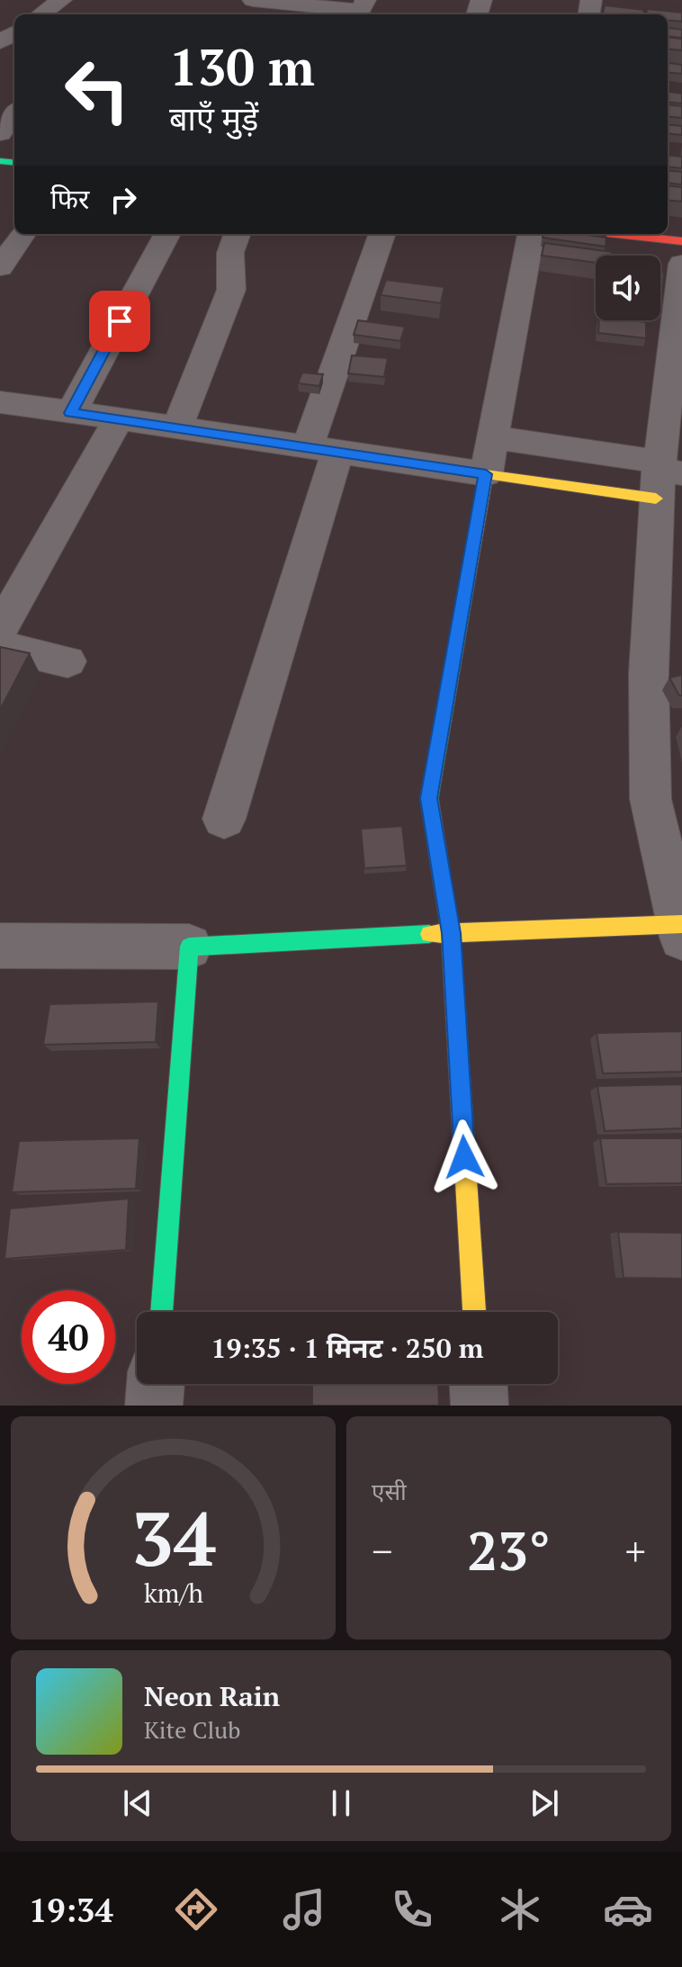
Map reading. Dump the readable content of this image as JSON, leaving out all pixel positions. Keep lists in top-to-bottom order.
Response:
{
  "page": {
    "turn": ["130 m", "बाएँ मुड़ें"],
    "then": "फिर",
    "limit": "40",
    "trip": "19:35 · 1 मिनट · 250 m",
    "tile": "एसी",
    "heat": ["−", "23°", "+"],
    "song": ["Neon Rain", "Kite Club"],
    "tabs": "19:34",
    "gauge": ["34", "km/h"]
  }
}
